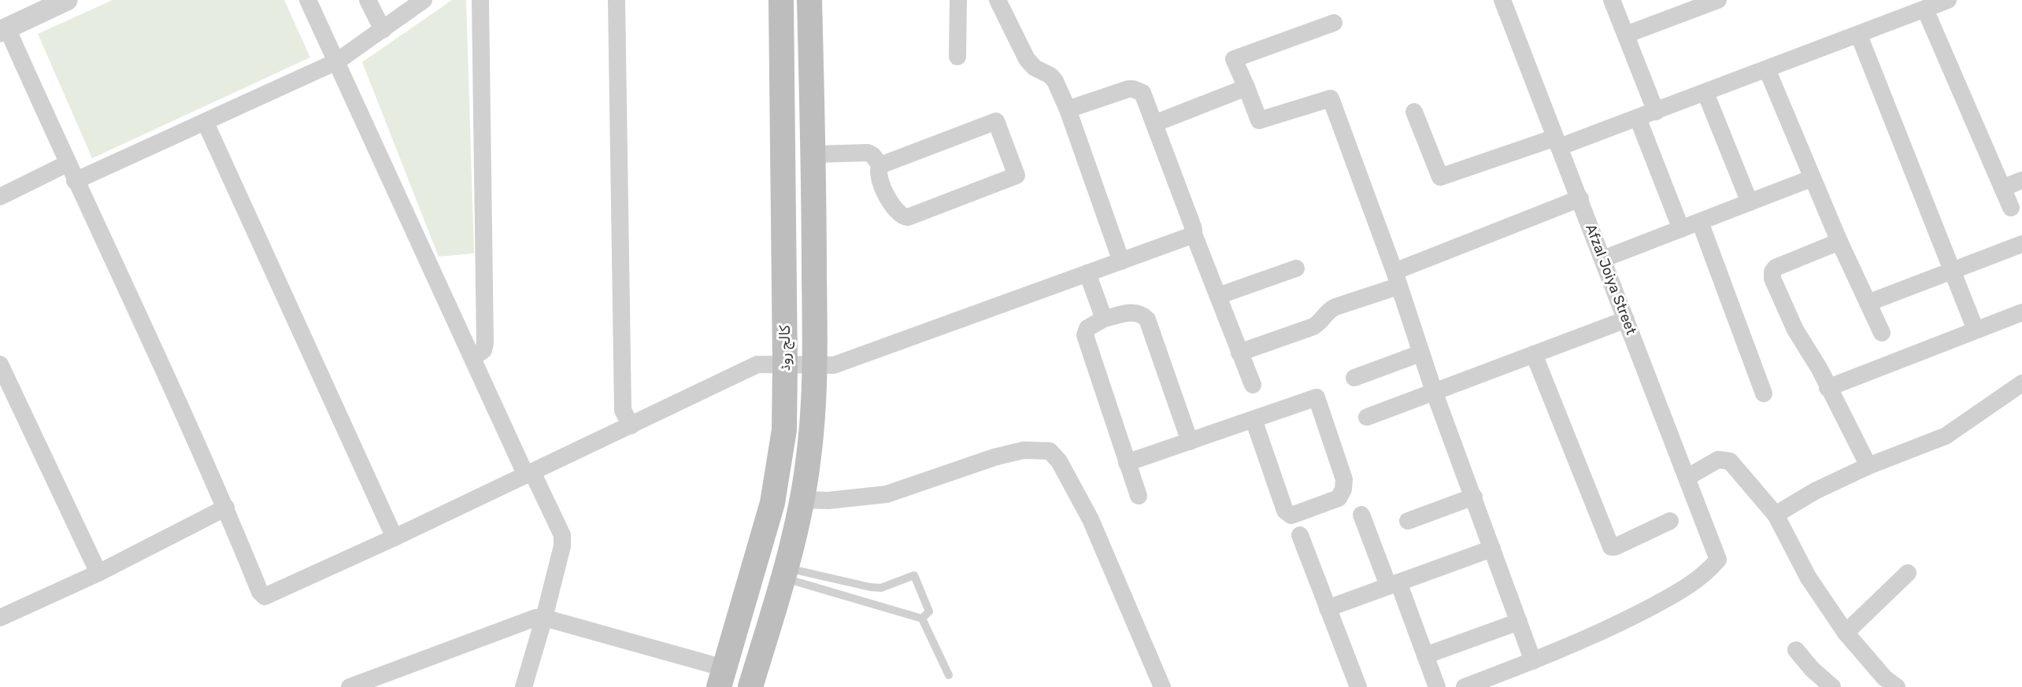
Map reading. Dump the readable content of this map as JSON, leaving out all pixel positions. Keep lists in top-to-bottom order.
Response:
{
  "streets": {
    "main road": ["کالج روڈ"],
    "street": ["Afzal Joiya Street"]
  }
}
